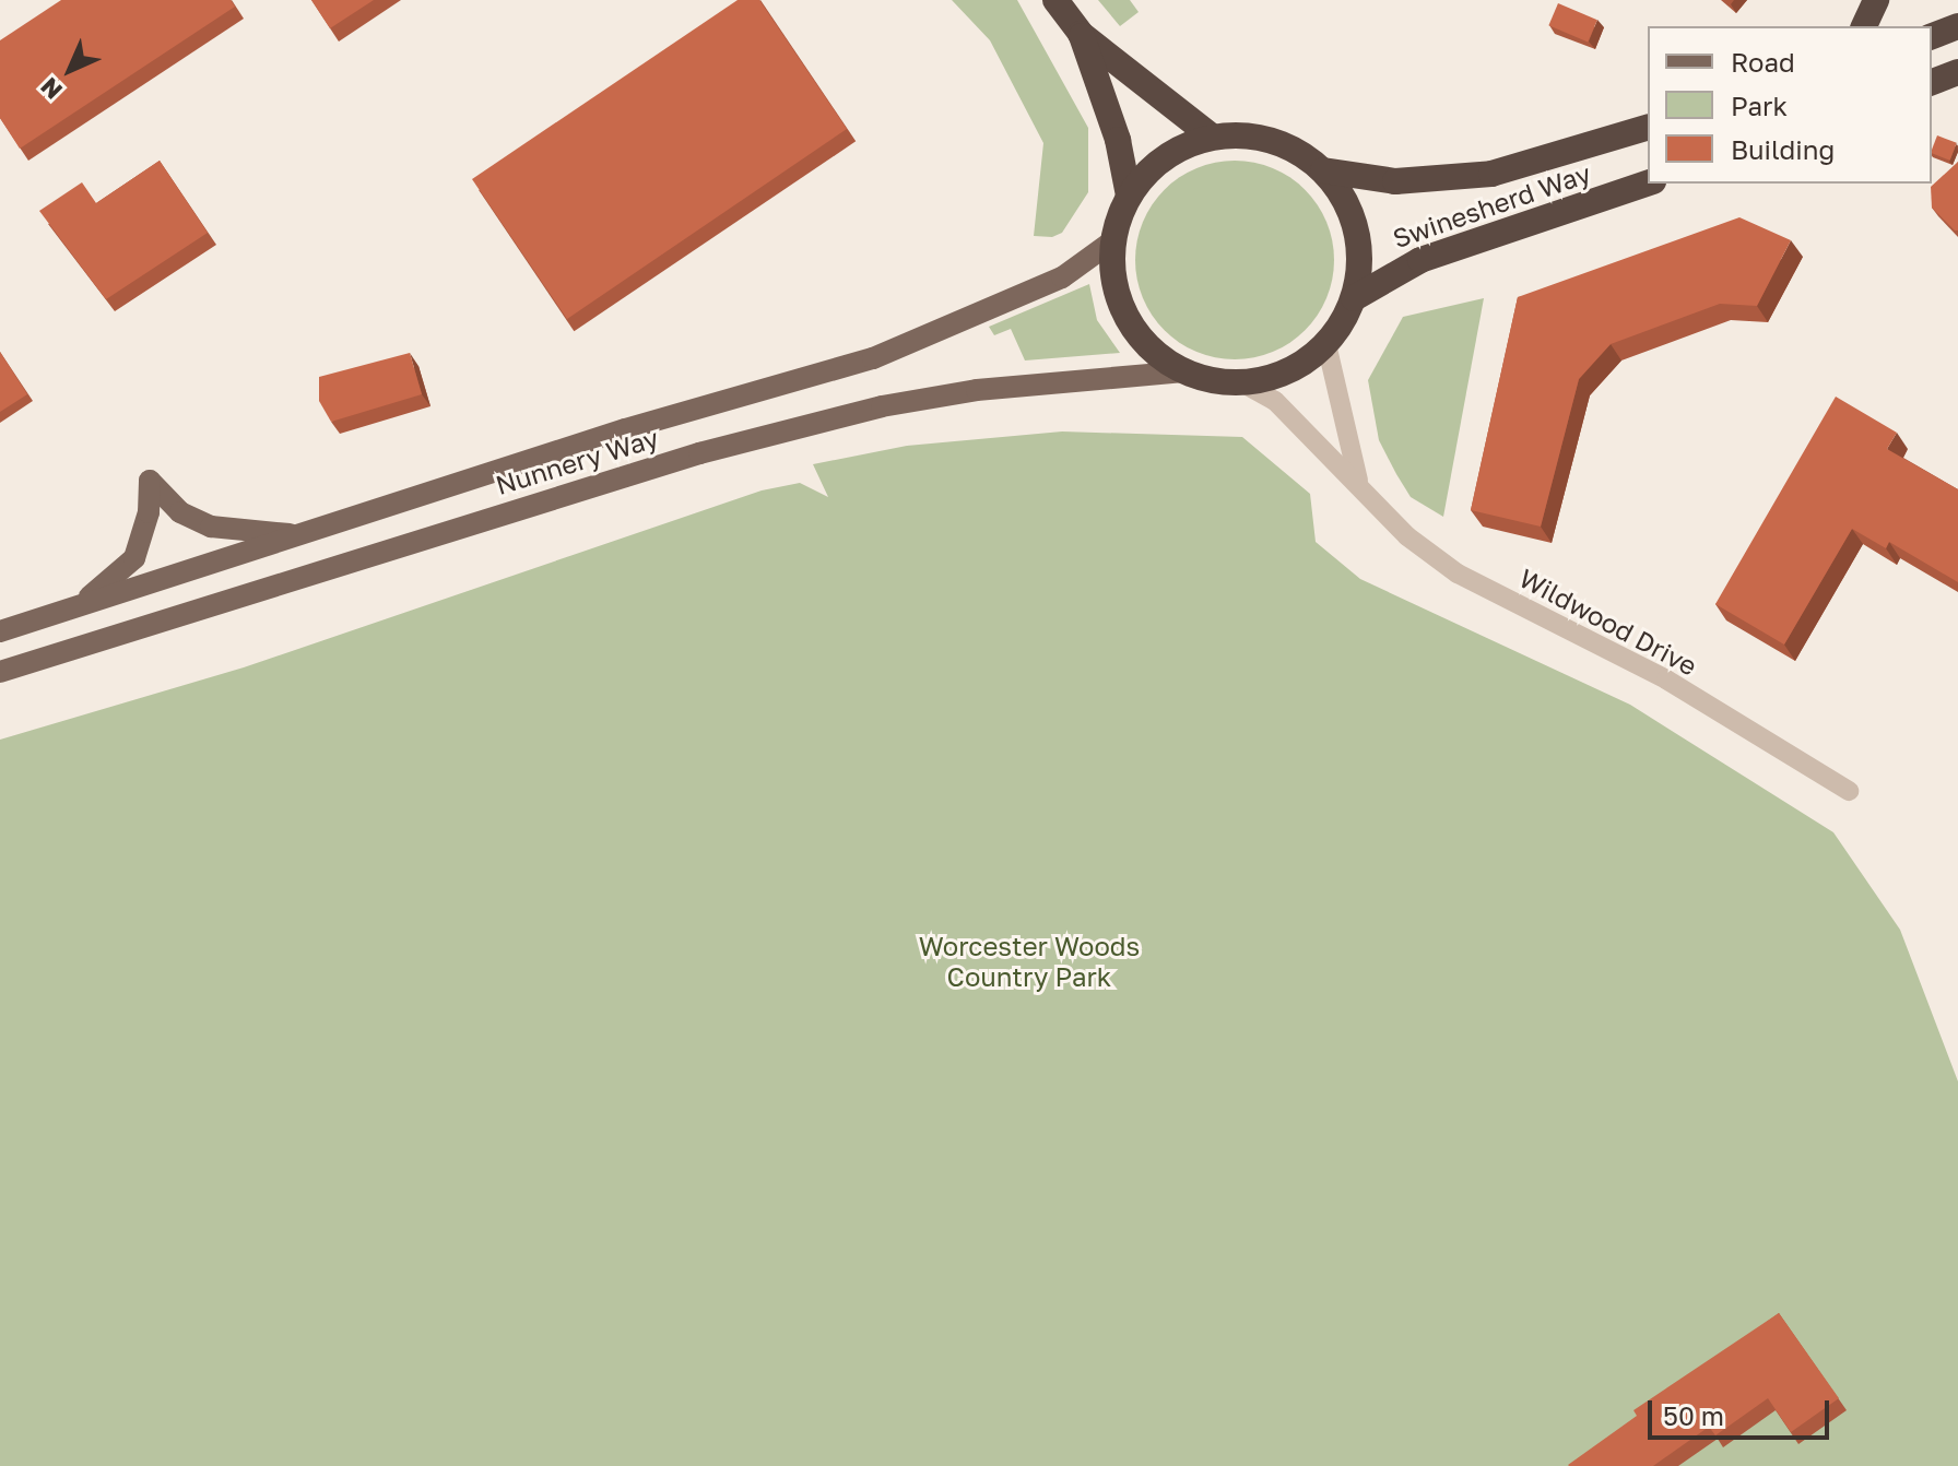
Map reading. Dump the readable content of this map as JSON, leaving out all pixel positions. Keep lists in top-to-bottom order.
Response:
{
  "streets": {
    "highway": ["Swinesherd Way"],
    "main road": ["Nunnery Way"],
    "street": ["Wildwood Drive"]
  },
  "crossings": [
    ["Swinesherd Way", "Nunnery Way"],
    ["Swinesherd Way", "Wildwood Drive"],
    ["Nunnery Way", "Wildwood Drive"]
  ],
  "parks": ["Worcester Woods Country Park"],
  "legend": ["Road", "Park", "Building"],
  "scale_bar": "50 m",
  "north": "bottom left"
}
